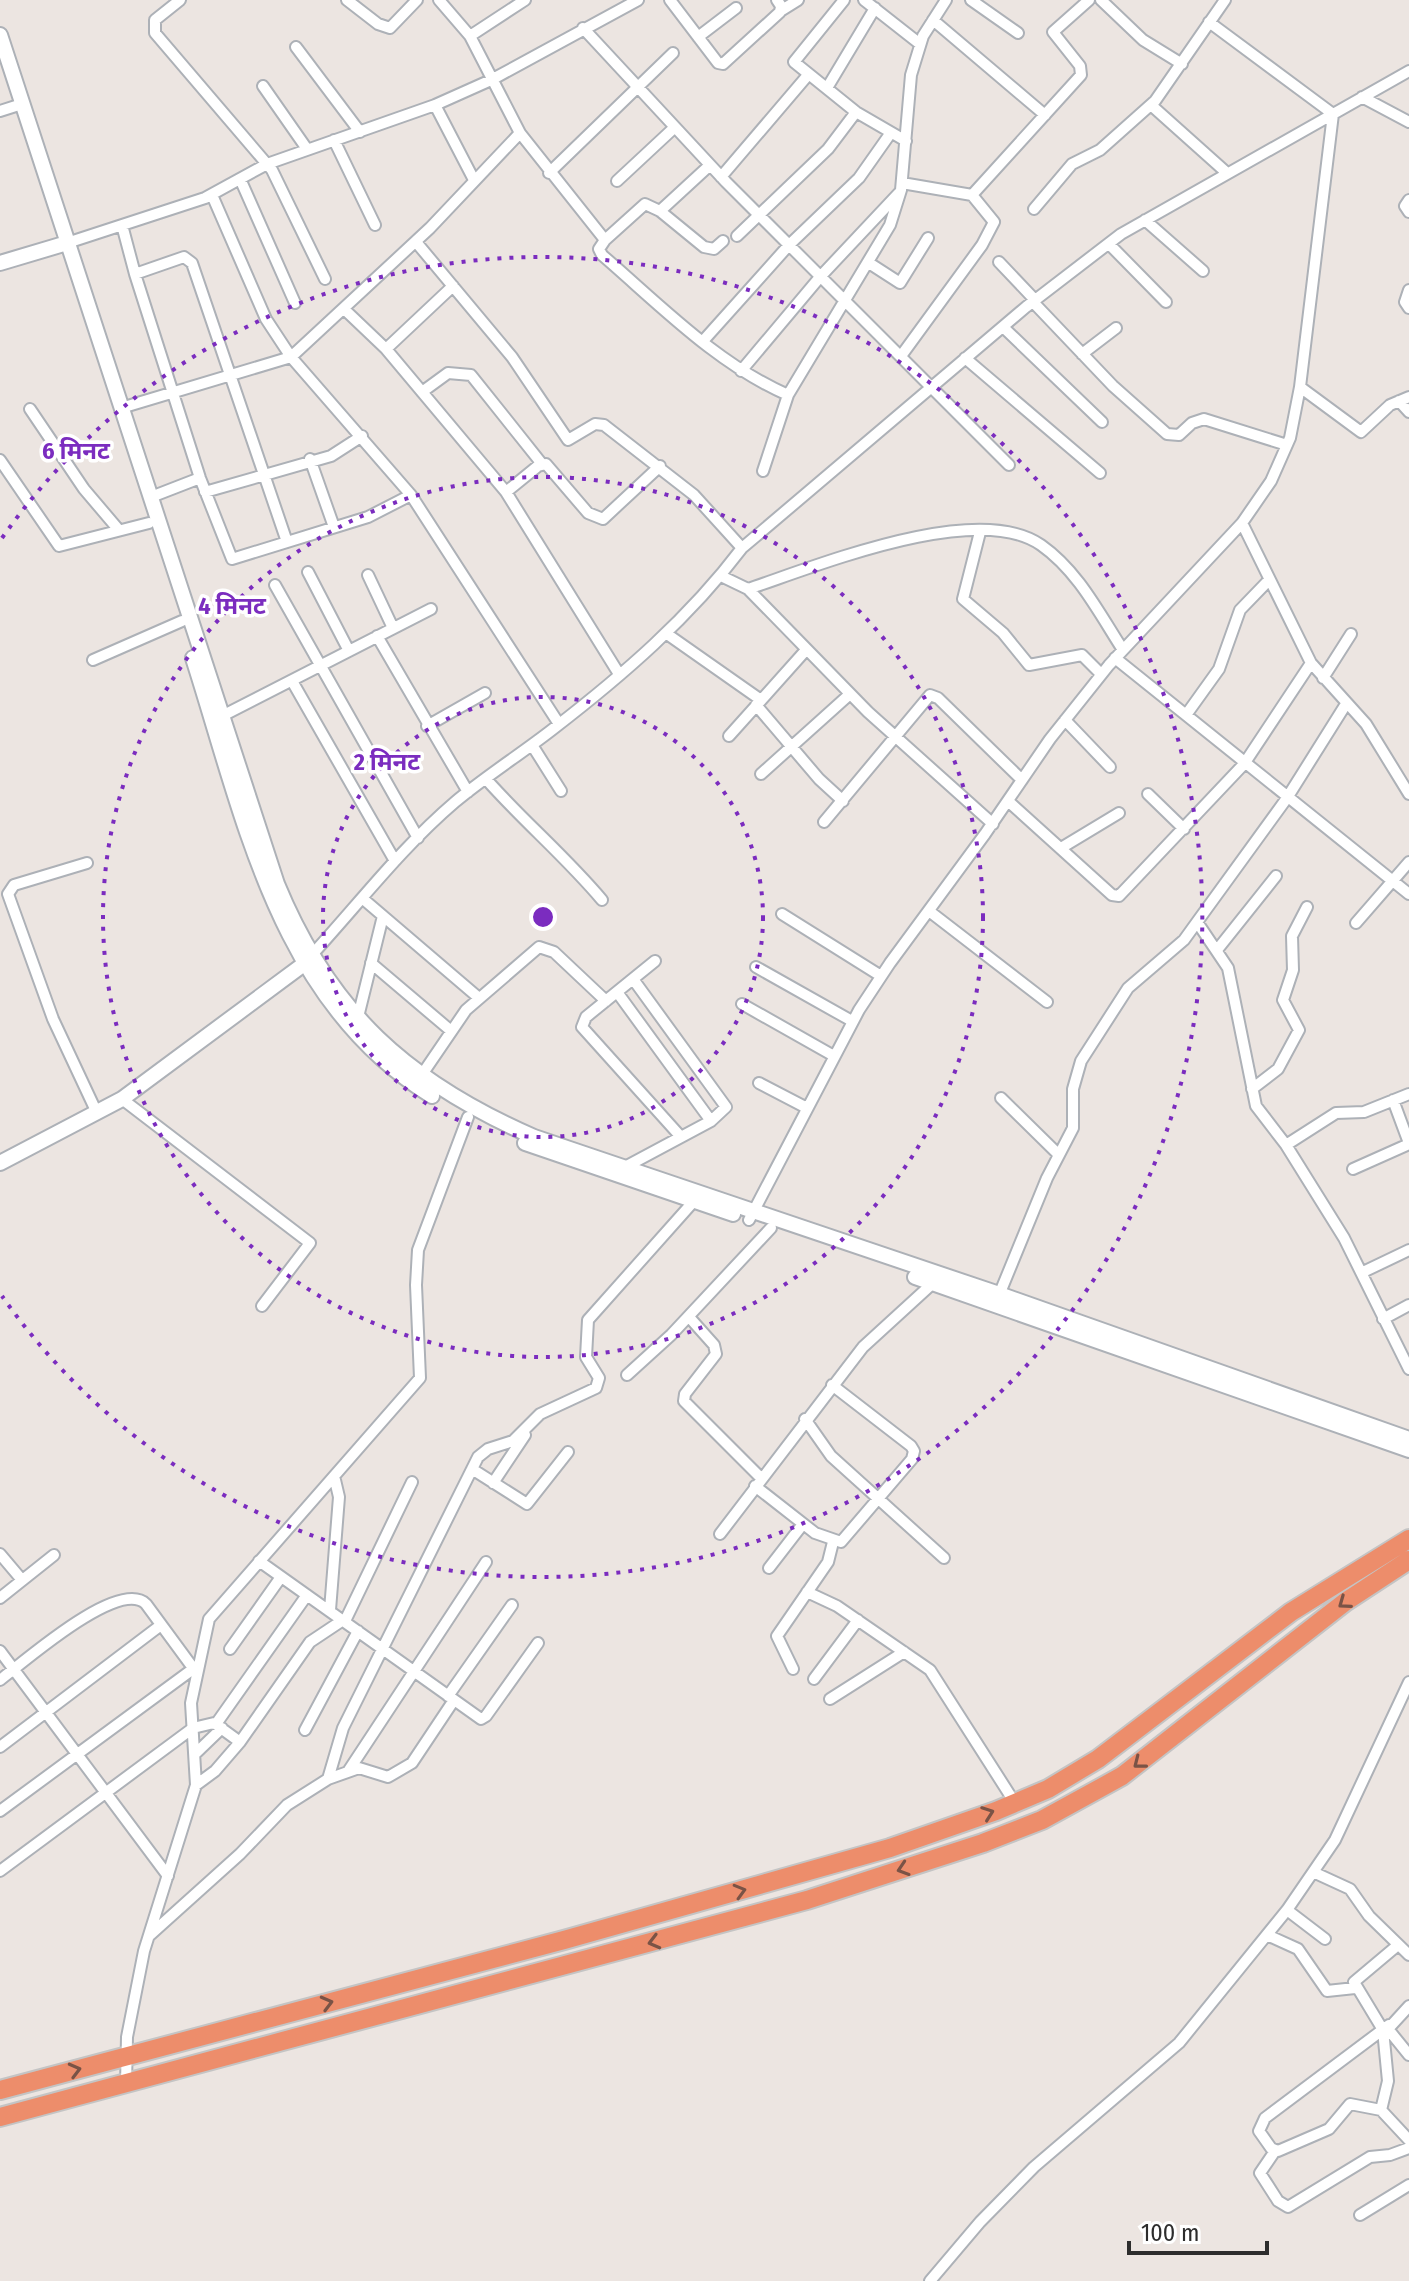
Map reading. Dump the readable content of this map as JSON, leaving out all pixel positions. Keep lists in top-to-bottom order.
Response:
{
  "scale_bar": "100 m",
  "rings": ["6 मिनट", "4 मिनट", "2 मिनट"]
}
